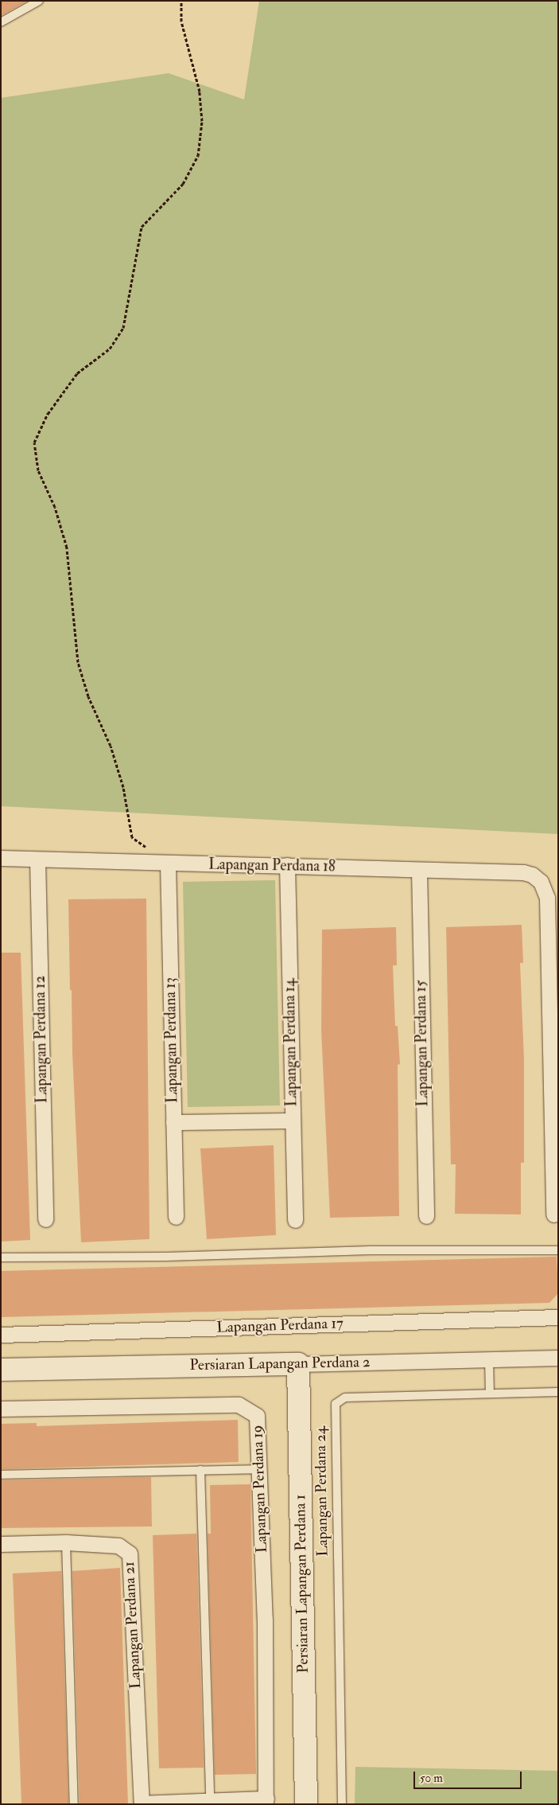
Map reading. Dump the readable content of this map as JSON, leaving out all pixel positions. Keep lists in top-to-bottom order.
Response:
{
  "streets": {
    "street": [
      "Lapangan Perdana 18",
      "Lapangan Perdana 12",
      "Lapangan Perdana 13",
      "Lapangan Perdana 14",
      "Lapangan Perdana 15",
      "Lapangan Perdana 17",
      "Persiaran Lapangan Perdana 2",
      "Lapangan Perdana 19",
      "Persiaran Lapangan Perdana 1",
      "Lapangan Perdana 21"
    ],
    "lane": ["Lapangan Perdana 24"]
  },
  "crossings": [
    ["Lapangan Perdana 18", "Lapangan Perdana 12"],
    ["Lapangan Perdana 18", "Lapangan Perdana 13"],
    ["Lapangan Perdana 18", "Lapangan Perdana 14"],
    ["Lapangan Perdana 18", "Lapangan Perdana 15"],
    ["Persiaran Lapangan Perdana 2", "Persiaran Lapangan Perdana 1"]
  ],
  "scale_bar": "50 m"
}
